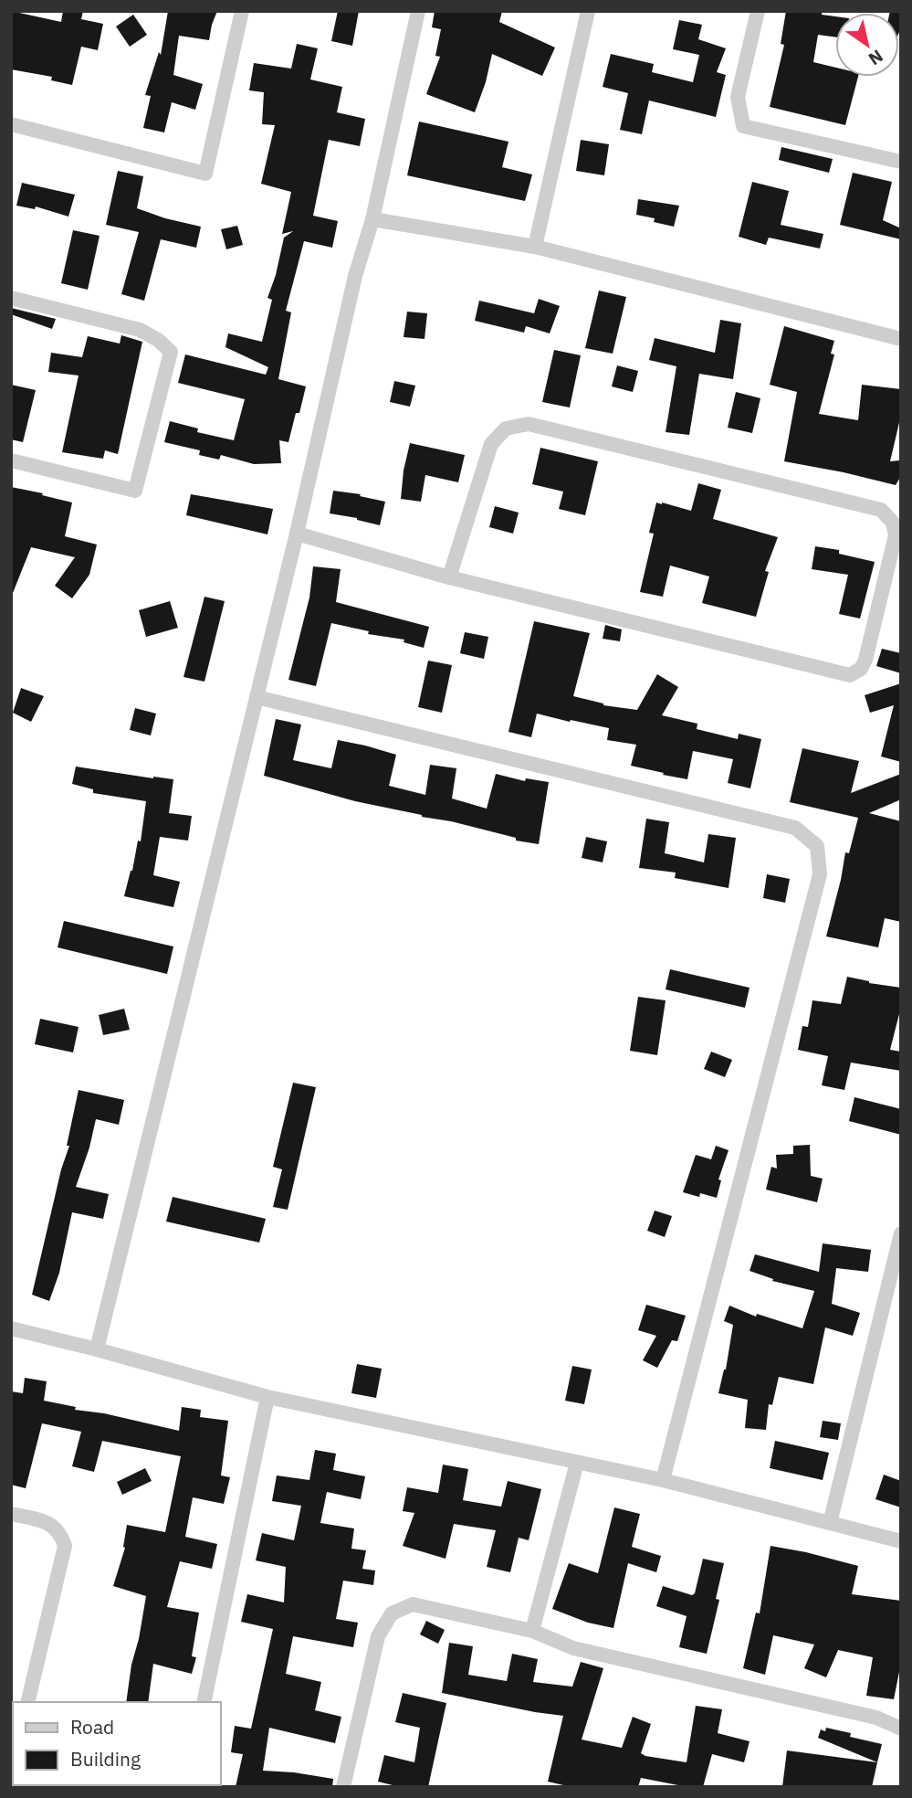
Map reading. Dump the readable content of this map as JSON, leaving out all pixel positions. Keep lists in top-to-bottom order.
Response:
{
  "legend": ["Road", "Building"],
  "north": "bottom right"
}
